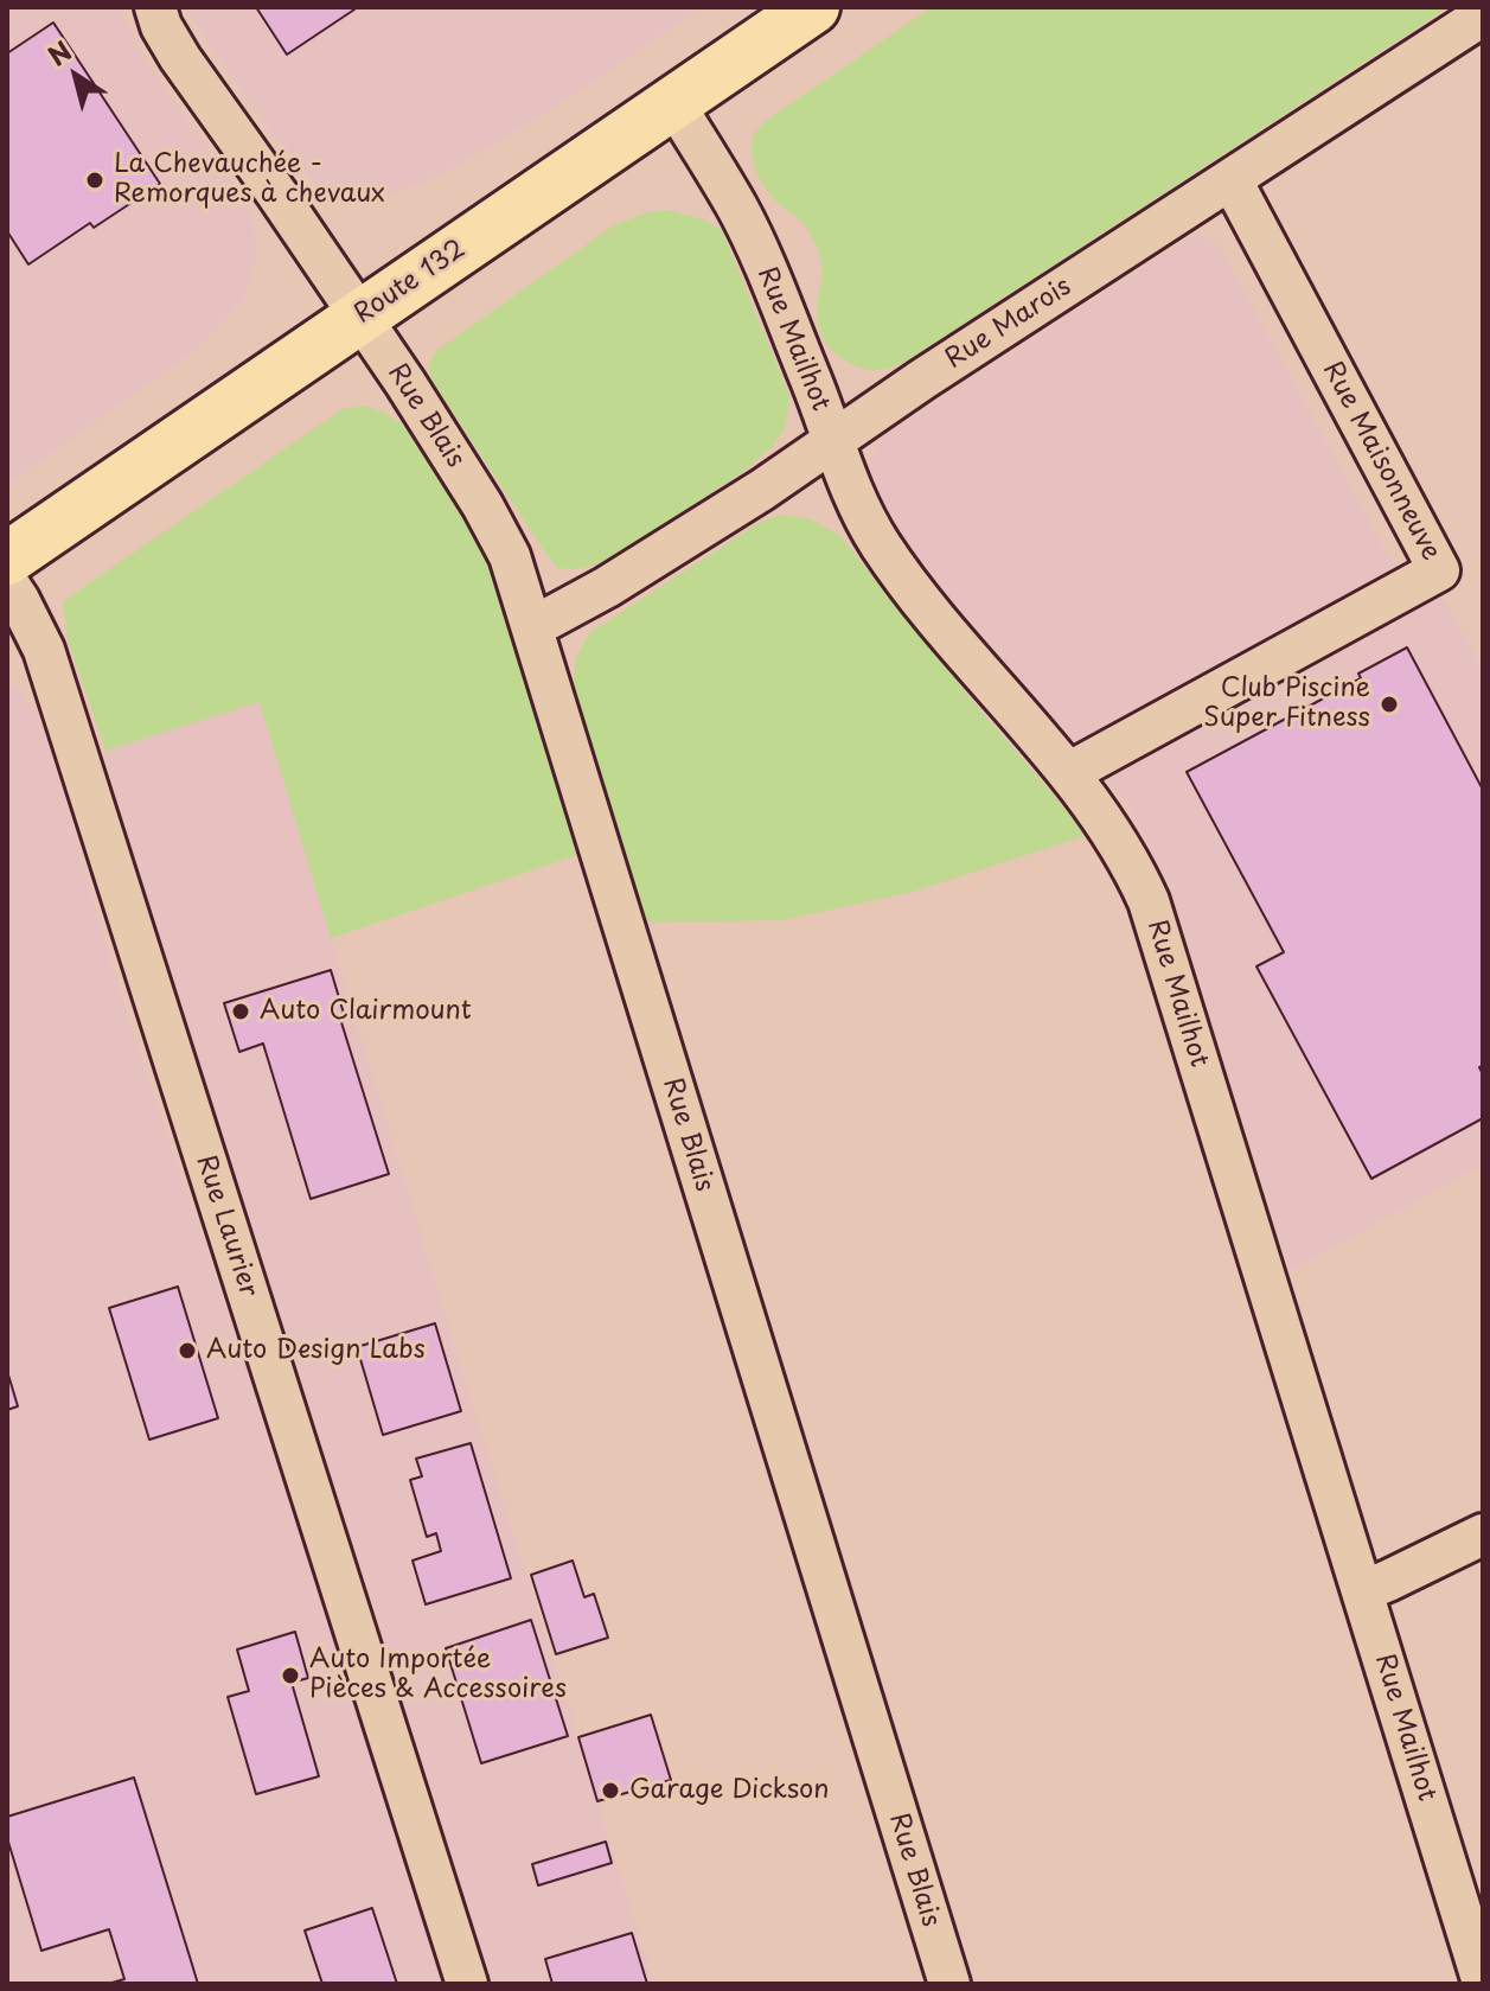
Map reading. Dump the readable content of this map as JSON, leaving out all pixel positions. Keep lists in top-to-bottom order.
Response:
{
  "streets": {
    "highway": ["Route 132"],
    "street": [
      "Rue Marois",
      "Rue Mailhot",
      "Rue Blais",
      "Rue Maisonneuve",
      "Rue Laurier"
    ]
  },
  "crossings": [
    ["Route 132", "Rue Mailhot"],
    ["Route 132", "Rue Blais"],
    ["Rue Marois", "Rue Mailhot"],
    ["Rue Marois", "Rue Blais"],
    ["Rue Marois", "Rue Maisonneuve"],
    ["Rue Mailhot", "Rue Maisonneuve"]
  ],
  "places": [
    "La Chevauchée - Remorques à chevaux",
    "Club Piscine Super Fitness",
    "Auto Clairmount",
    "Auto Design Labs",
    "Auto Importée Pièces & Accessoires",
    "Garage Dickson"
  ],
  "north": "top left"
}
